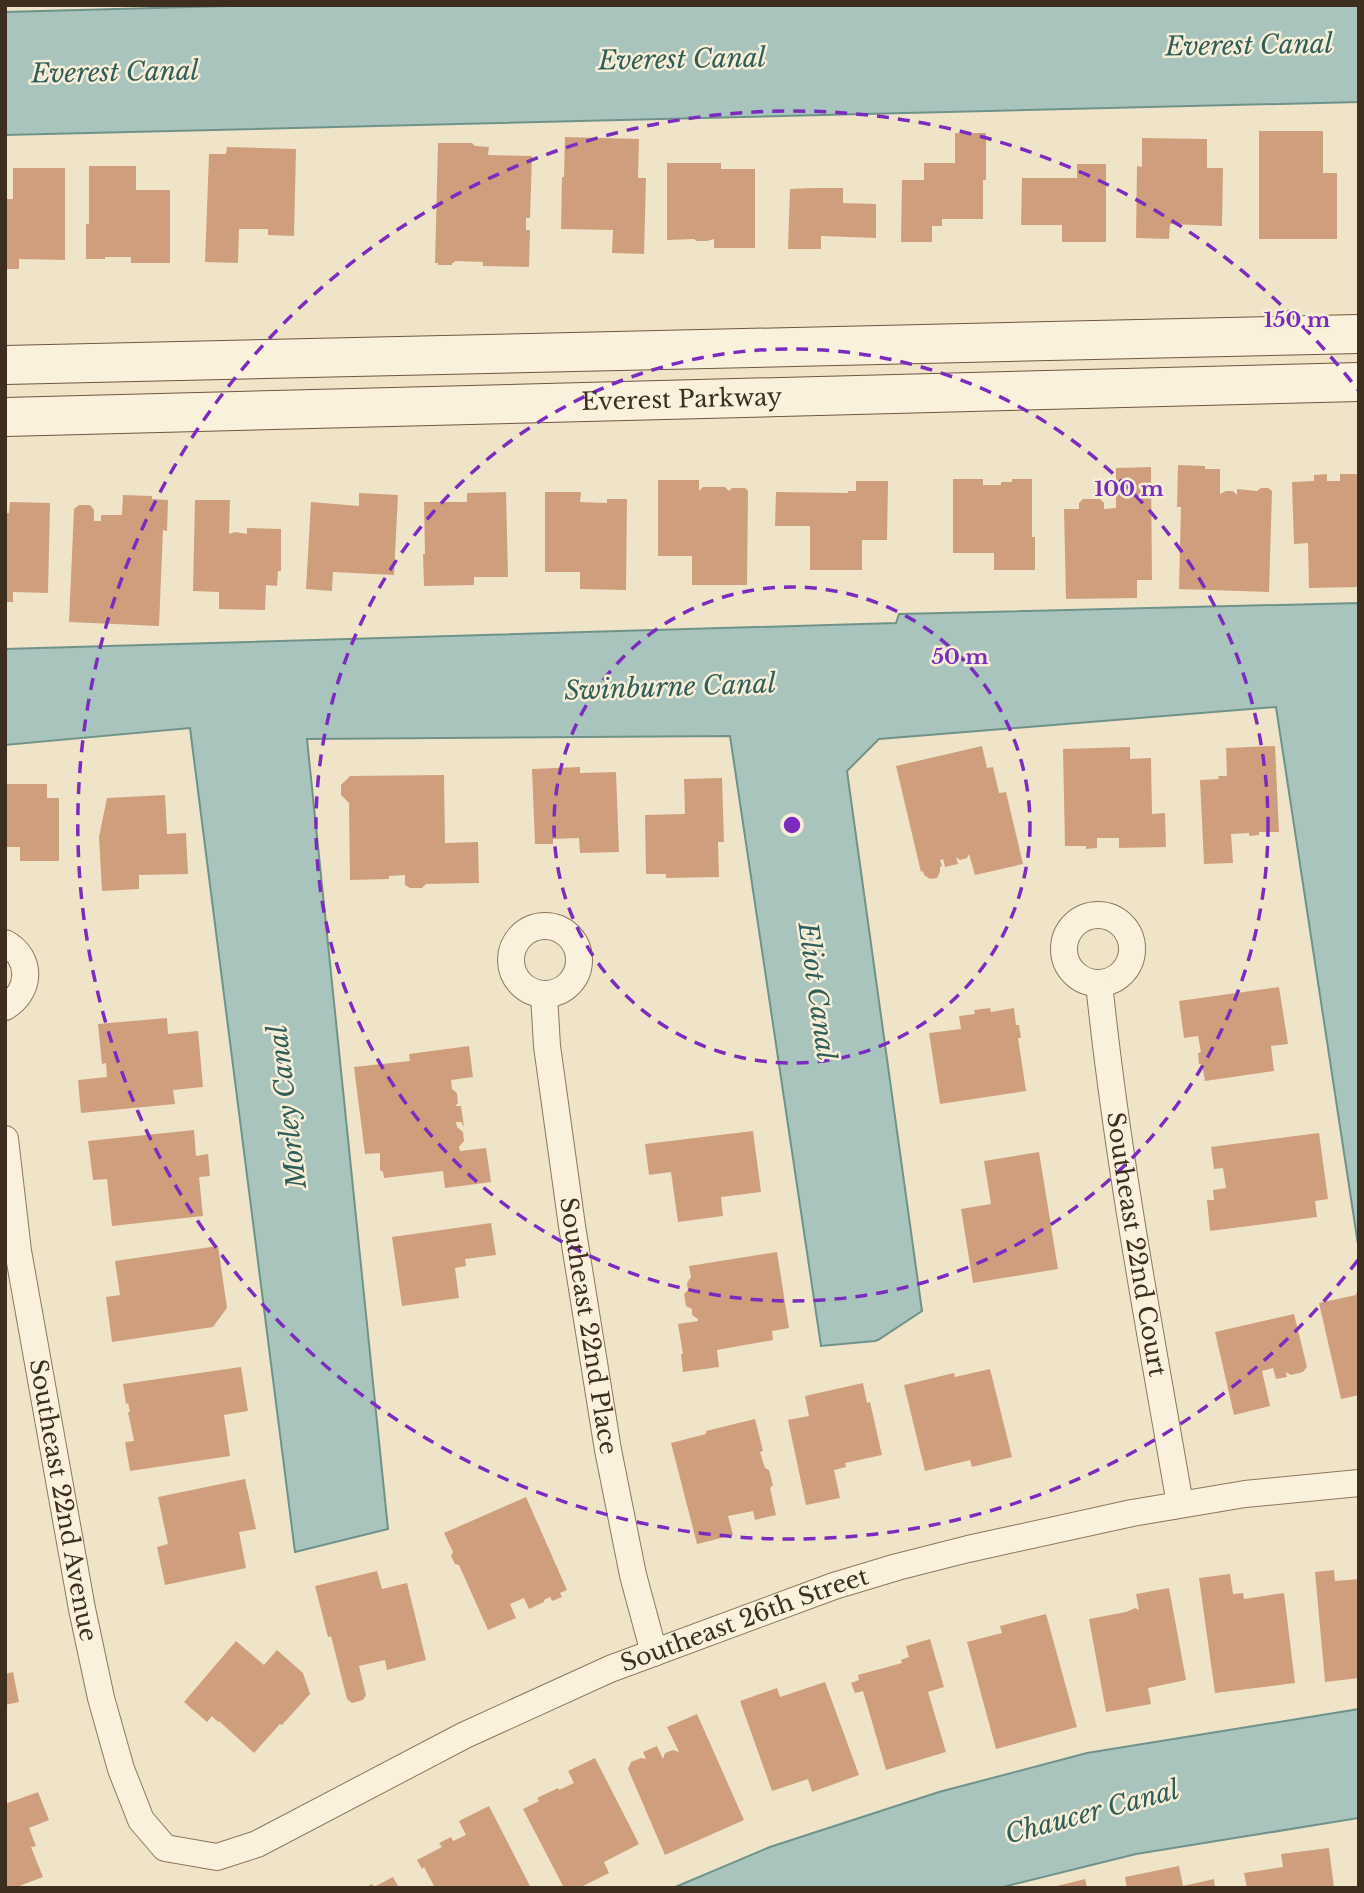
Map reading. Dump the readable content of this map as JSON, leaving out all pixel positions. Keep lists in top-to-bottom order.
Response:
{
  "streets": {
    "street": [
      "Everest Parkway",
      "Southeast 22nd Court",
      "Southeast 22nd Place",
      "Southeast 22nd Avenue",
      "Southeast 26th Street"
    ]
  },
  "crossings": [
    ["Southeast 22nd Court", "Southeast 26th Street"],
    ["Southeast 22nd Place", "Southeast 26th Street"],
    ["Southeast 22nd Avenue", "Southeast 26th Street"]
  ],
  "water": [
    "Everest Canal",
    "Swinburne Canal",
    "Eliot Canal",
    "Morley Canal",
    "Chaucer Canal"
  ],
  "rings": ["150 m", "100 m", "50 m"]
}
